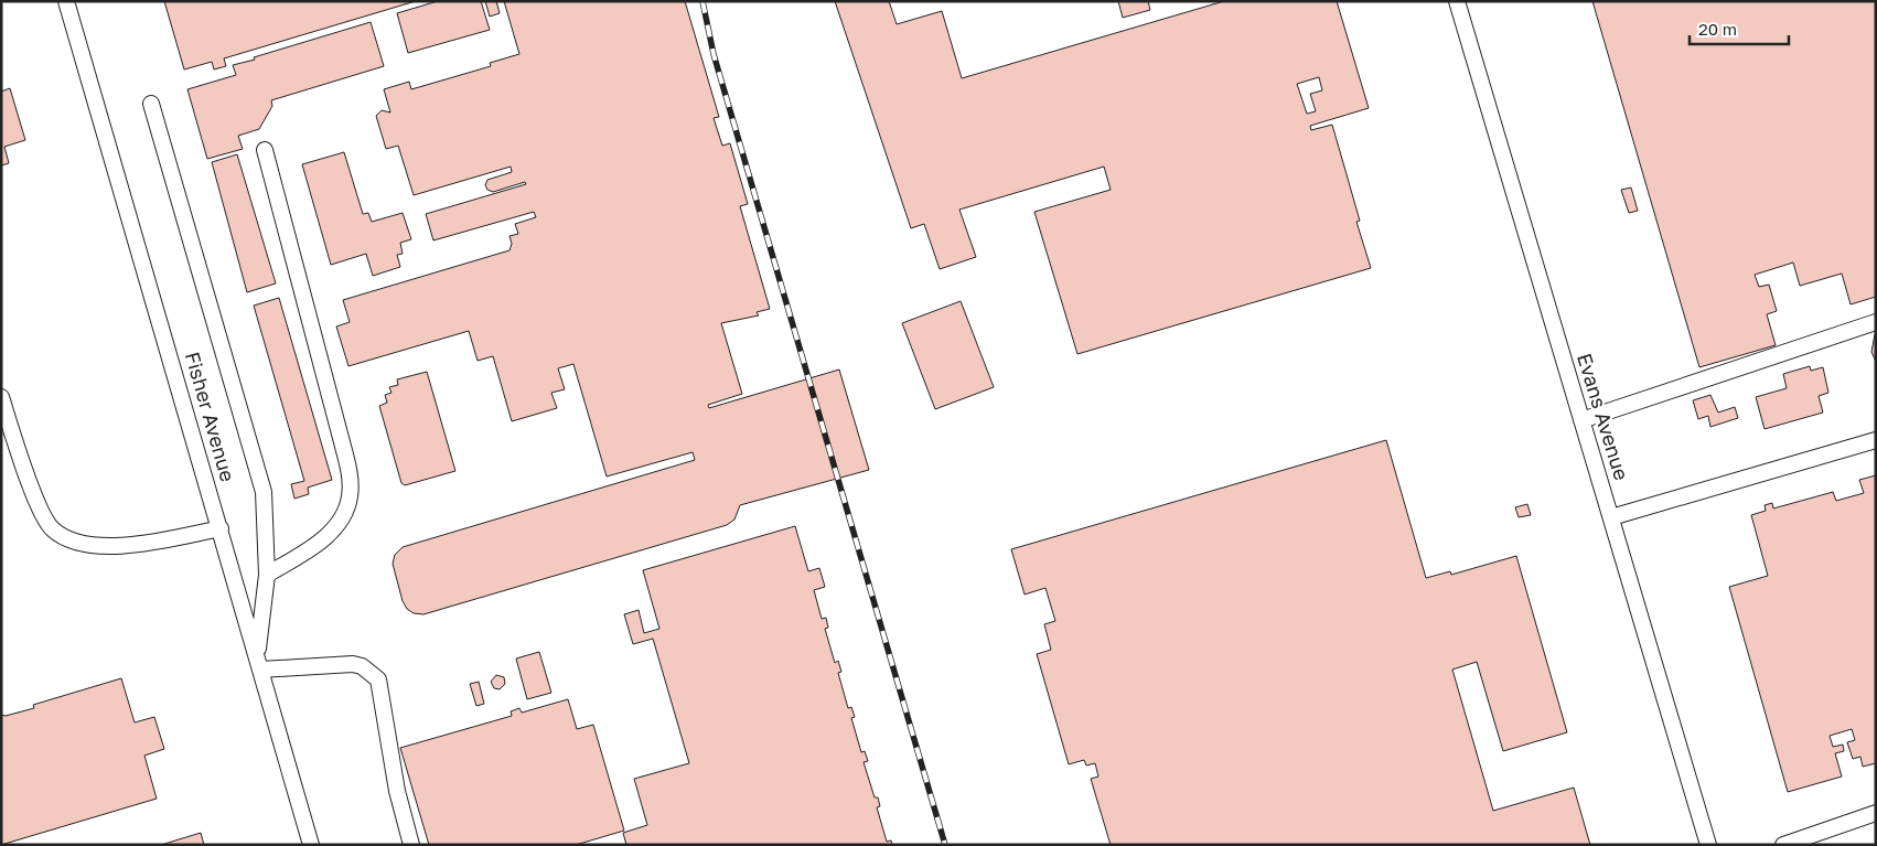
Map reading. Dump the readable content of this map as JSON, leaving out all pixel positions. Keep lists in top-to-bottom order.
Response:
{
  "streets": {
    "lane": ["Fisher Avenue", "Evans Avenue"]
  },
  "scale_bar": "20 m"
}
